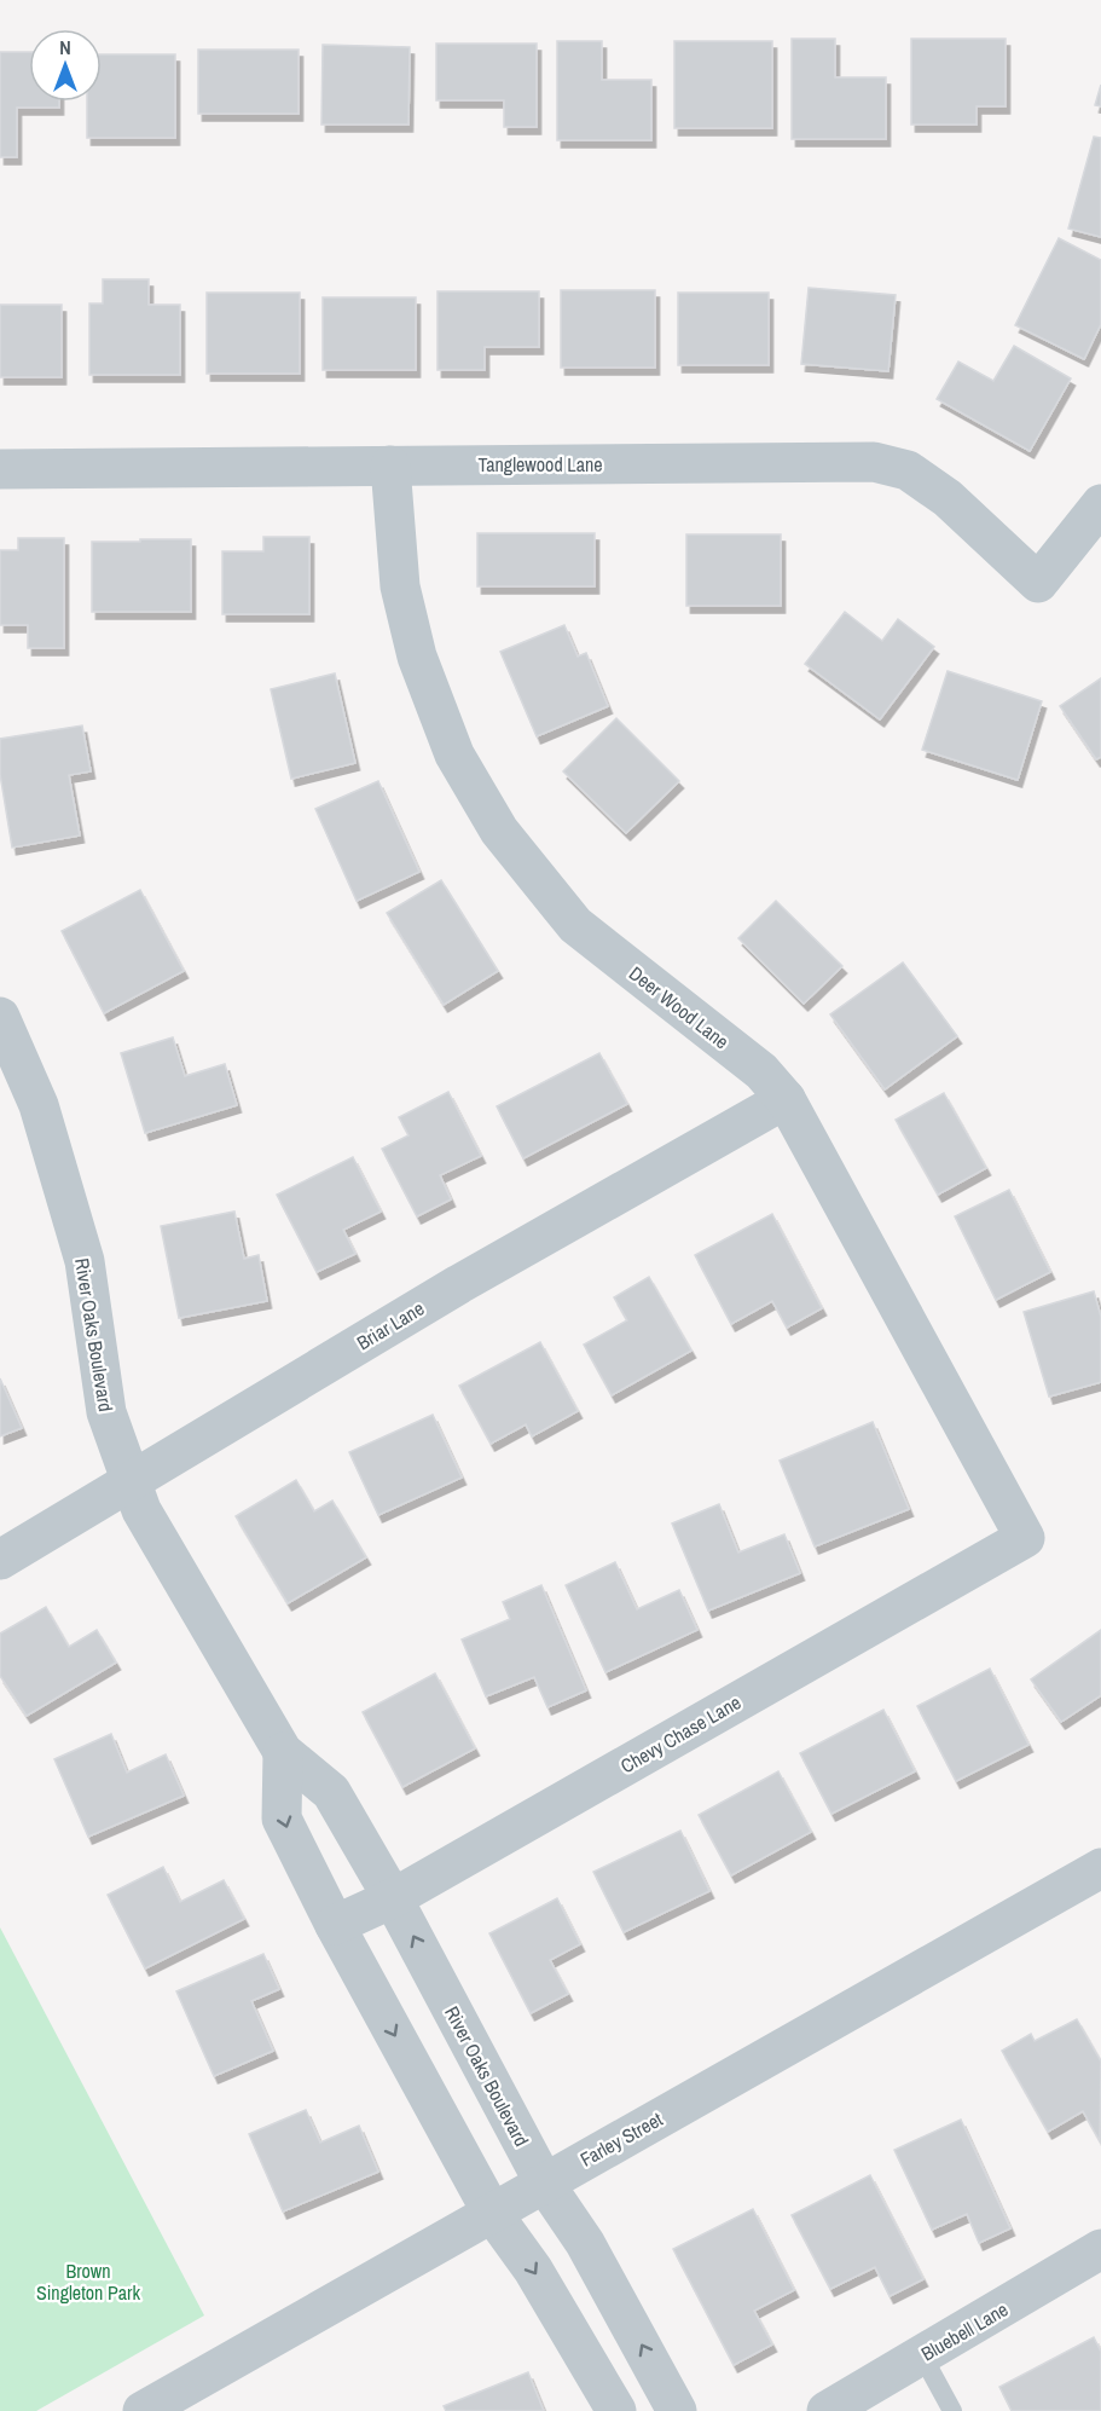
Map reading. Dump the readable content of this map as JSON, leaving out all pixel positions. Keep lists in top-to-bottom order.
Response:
{
  "streets": {
    "street": [
      "Tanglewood Lane",
      "Deer Wood Lane",
      "Briar Lane",
      "River Oaks Boulevard",
      "Chevy Chase Lane",
      "Farley Street",
      "Bluebell Lane"
    ]
  },
  "crossings": [
    ["Tanglewood Lane", "Deer Wood Lane"],
    ["Deer Wood Lane", "Briar Lane"],
    ["Deer Wood Lane", "Chevy Chase Lane"],
    ["Briar Lane", "River Oaks Boulevard"],
    ["River Oaks Boulevard", "Chevy Chase Lane"],
    ["River Oaks Boulevard", "Farley Street"]
  ],
  "parks": ["Brown Singleton Park"],
  "north": "top"
}
